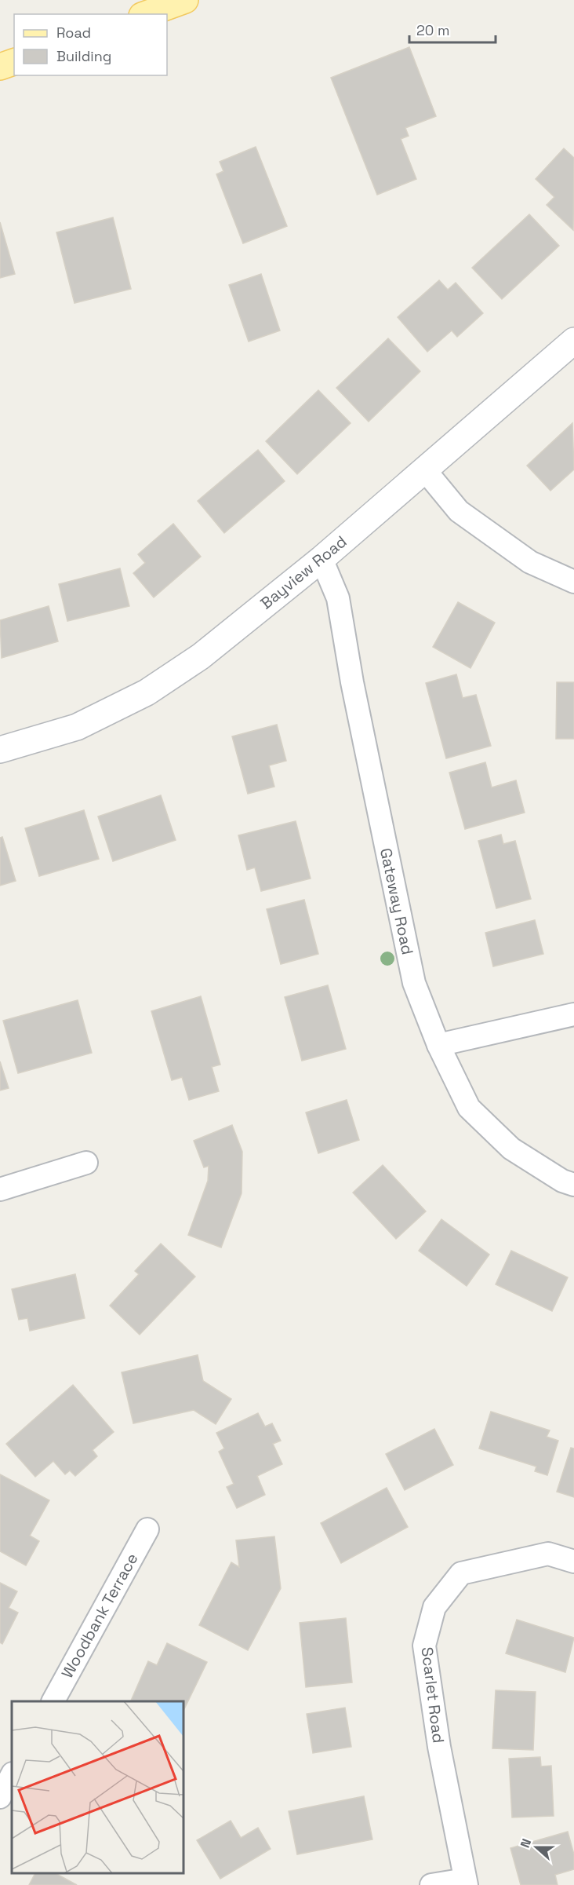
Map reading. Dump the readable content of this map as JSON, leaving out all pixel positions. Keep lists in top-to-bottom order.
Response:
{
  "streets": {
    "street": [
      "Bayview Road",
      "Gateway Road",
      "Woodbank Terrace",
      "Scarlet Road"
    ]
  },
  "crossings": [
    ["Bayview Road", "Gateway Road"]
  ],
  "legend": ["Road", "Building"],
  "scale_bar": "20 m",
  "north": "left"
}
